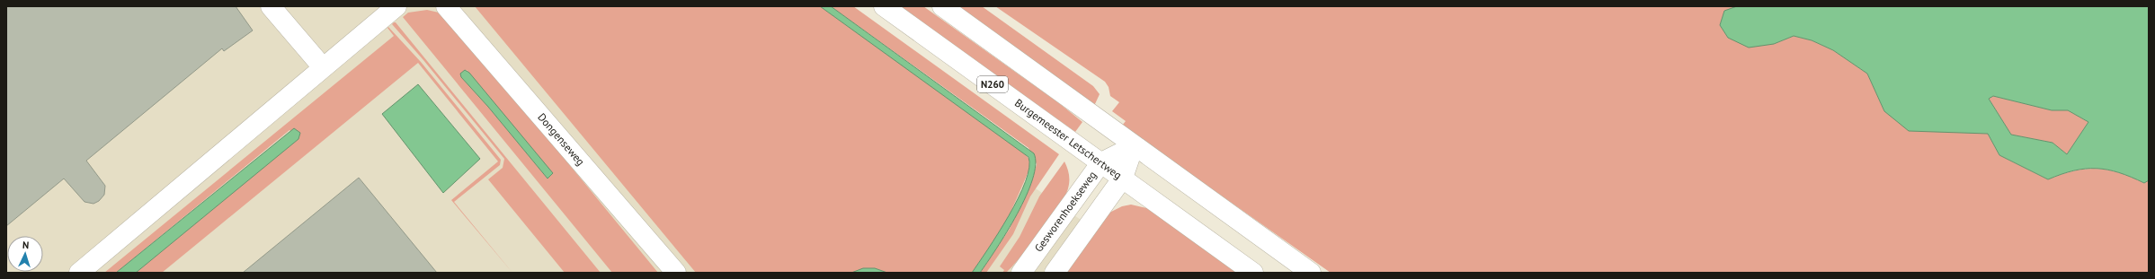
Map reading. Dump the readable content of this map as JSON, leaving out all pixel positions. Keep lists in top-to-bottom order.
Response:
{
  "streets": {
    "main road": [
      "N260",
      "Burgemeester Letschertweg",
      "Dongenseweg",
      "Gesworenhoekseweg"
    ]
  },
  "crossings": [
    ["Burgemeester Letschertweg", "Gesworenhoekseweg"]
  ],
  "north": "top"
}
